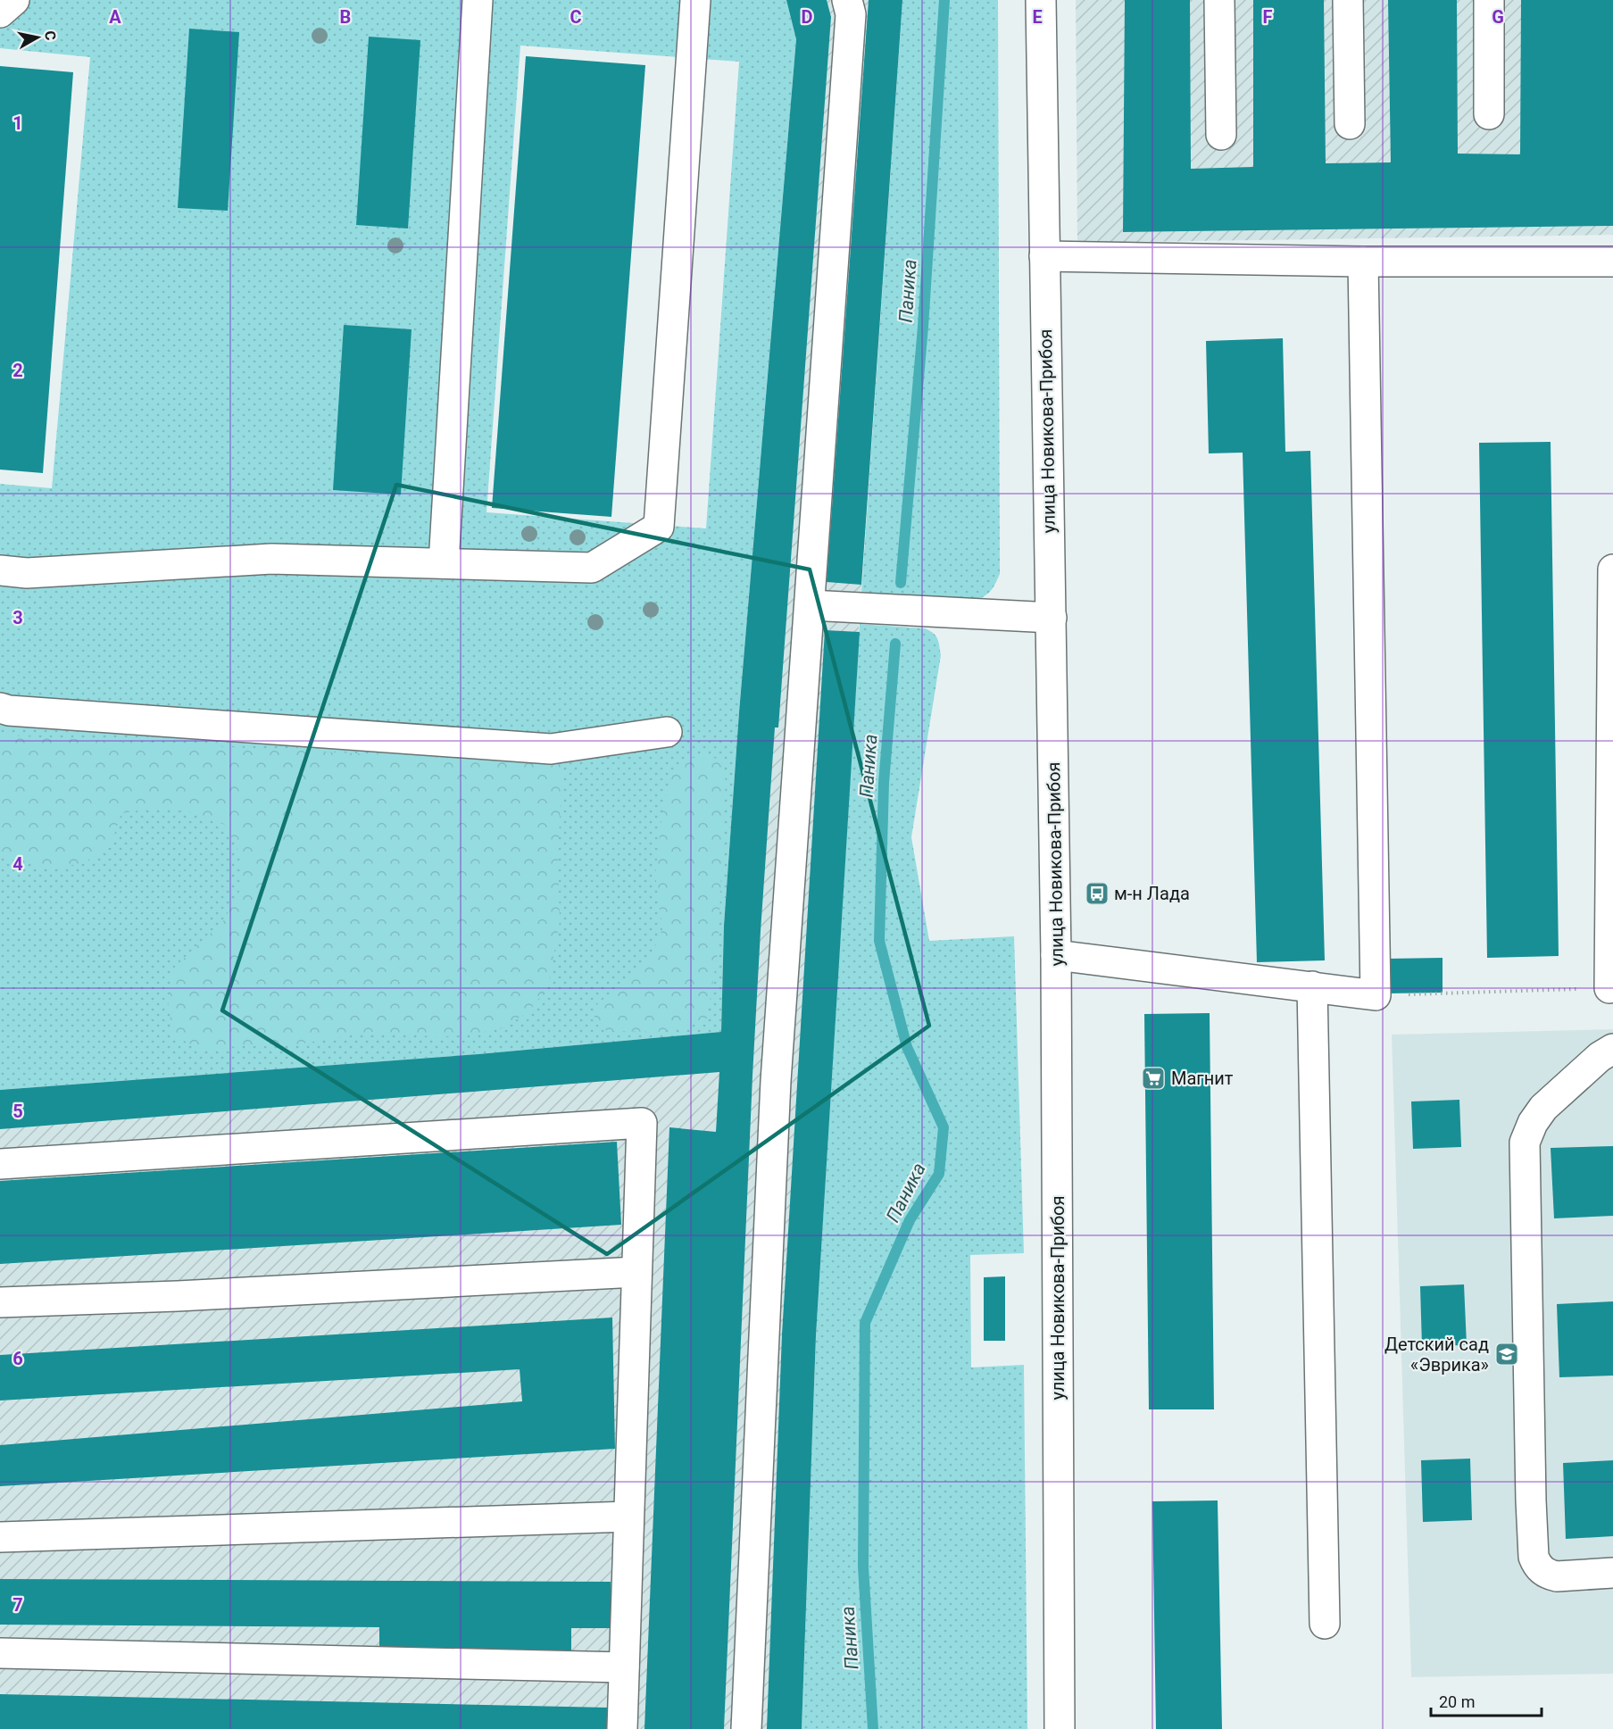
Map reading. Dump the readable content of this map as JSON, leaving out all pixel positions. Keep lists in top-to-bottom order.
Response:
{
  "streets": {
    "street": ["улица Новикова-Прибоя"]
  },
  "water": ["Паника"],
  "places": {
    "bus stop": ["м-н Лада"],
    "supermarket": ["Магнит"],
    "school or university": ["Детский сад «Эврика»"]
  },
  "scale_bar": "20 m",
  "north": "right",
  "grid": {
    "columns": [
      "A",
      "B",
      "C",
      "D",
      "E",
      "F",
      "G"
    ],
    "rows": [
      "1",
      "2",
      "3",
      "4",
      "5",
      "6",
      "7"
    ]
  }
}
